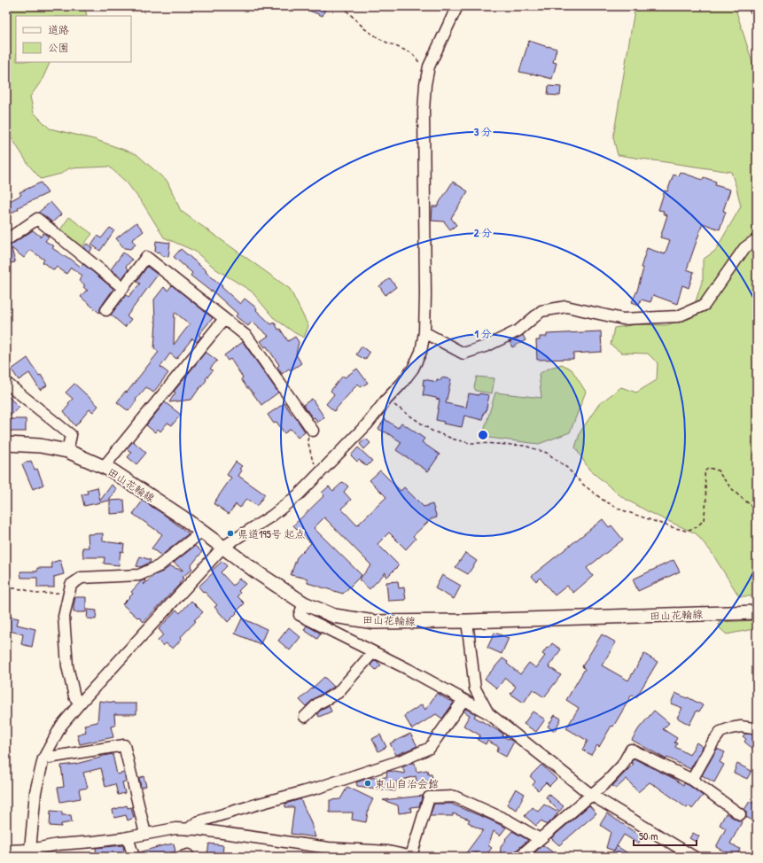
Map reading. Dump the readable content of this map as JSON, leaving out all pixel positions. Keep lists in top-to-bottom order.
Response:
{
  "streets": {
    "main road": ["田山花輪線"]
  },
  "places": ["県道195号 起点", "東山自治会館"],
  "legend": ["道路", "公園"],
  "scale_bar": "50 m",
  "rings": ["3 分", "2 分", "1 分"]
}
